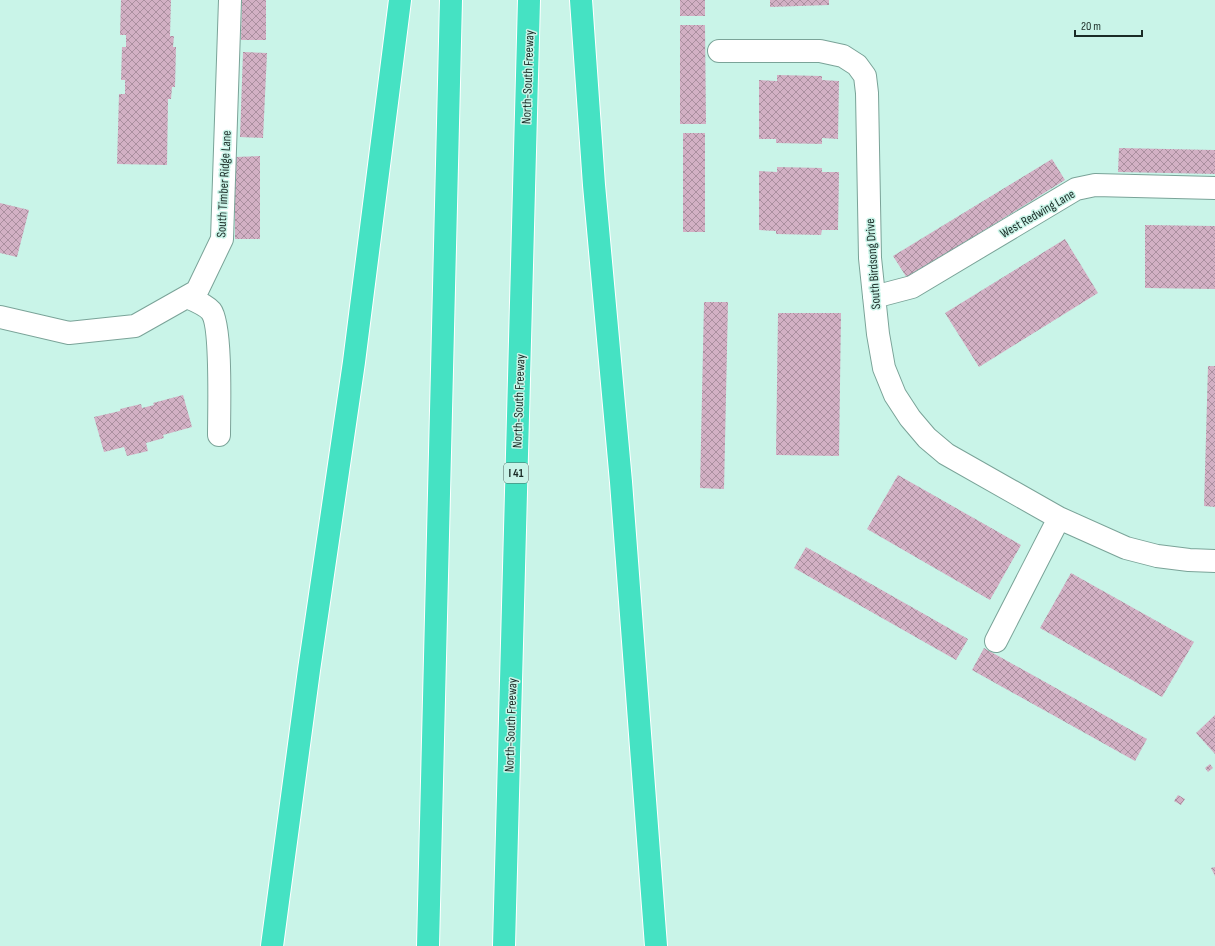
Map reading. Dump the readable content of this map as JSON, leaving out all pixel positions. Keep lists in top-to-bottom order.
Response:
{
  "streets": {
    "highway": ["North-South Freeway", "I 41"],
    "street": ["South Timber Ridge Lane", "West Redwing Lane", "South Birdsong Drive"]
  },
  "crossings": [
    ["West Redwing Lane", "South Birdsong Drive"]
  ],
  "scale_bar": "20 m"
}
